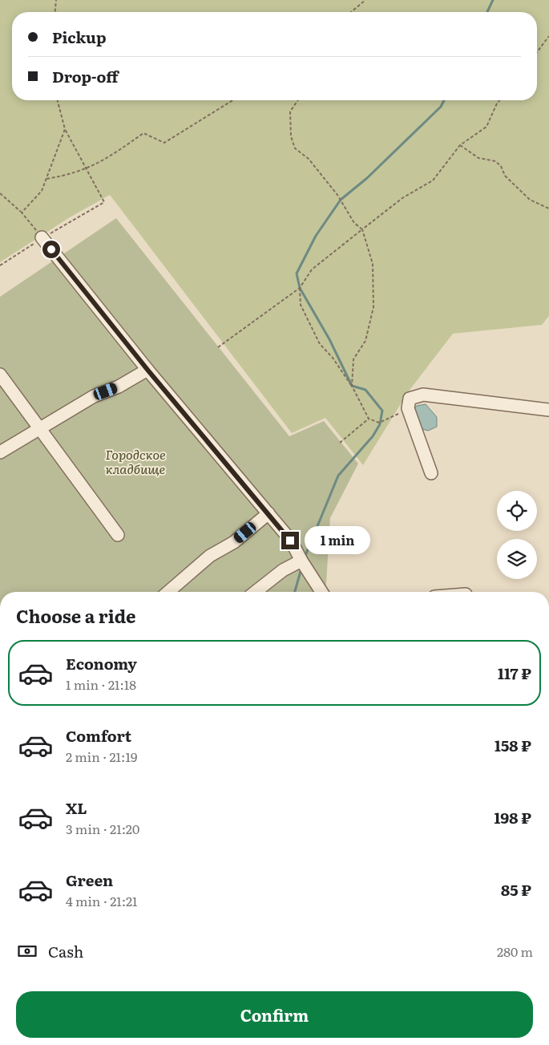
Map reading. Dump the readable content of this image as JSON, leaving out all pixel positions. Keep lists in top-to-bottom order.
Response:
{
  "parks": ["Городское кладбище"],
  "page": {
    "banner": ["Pickup", "Drop-off"],
    "bubble": "1 min",
    "heading": "Choose a ride",
    "list": [
      {
        "name": "Economy",
        "note": "1 min · 21:18",
        "value": "117 ₽"
      },
      {
        "name": "Comfort",
        "note": "2 min · 21:19",
        "value": "158 ₽"
      },
      {
        "name": "XL",
        "note": "3 min · 21:20",
        "value": "198 ₽"
      },
      {
        "name": "Green",
        "note": "4 min · 21:21",
        "value": "85 ₽"
      }
    ],
    "pay": ["Cash", "280 m"],
    "buttons": "Confirm"
  }
}
